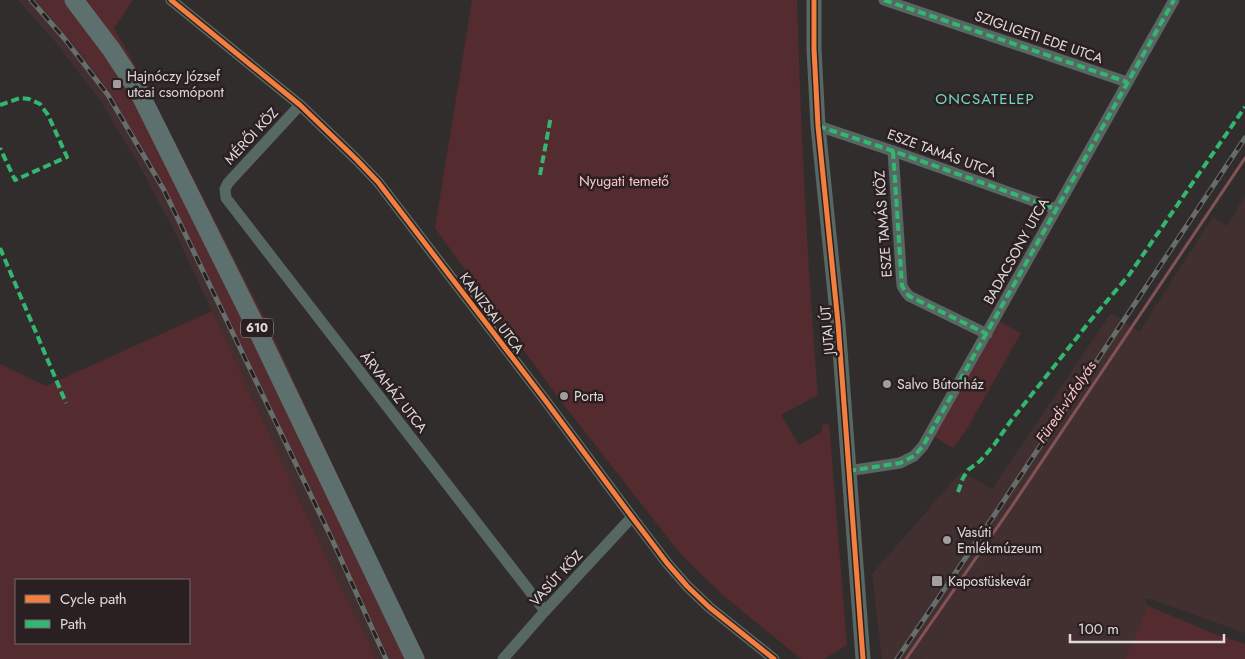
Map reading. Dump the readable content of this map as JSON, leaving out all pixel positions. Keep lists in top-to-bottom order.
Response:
{
  "streets": {
    "main road": ["610"],
    "street": [
      "SZIGLIGETI EDE UTCA",
      "MÉRŐI KÖZ",
      "ESZE TAMÁS UTCA",
      "ESZE TAMÁS KÖZ",
      "BADACSONY UTCA",
      "KANIZSAI UTCA",
      "JUTAI ÚT",
      "ÁRVAHÁZ UTCA",
      "VASÚT KÖZ"
    ]
  },
  "crossings": [
    ["SZIGLIGETI EDE UTCA", "BADACSONY UTCA"],
    ["MÉRŐI KÖZ", "KANIZSAI UTCA"],
    ["MÉRŐI KÖZ", "ÁRVAHÁZ UTCA"],
    ["ESZE TAMÁS UTCA", "ESZE TAMÁS KÖZ"],
    ["ESZE TAMÁS UTCA", "BADACSONY UTCA"],
    ["ESZE TAMÁS UTCA", "JUTAI ÚT"],
    ["ESZE TAMÁS KÖZ", "BADACSONY UTCA"],
    ["BADACSONY UTCA", "JUTAI ÚT"],
    ["KANIZSAI UTCA", "VASÚT KÖZ"],
    ["ÁRVAHÁZ UTCA", "VASÚT KÖZ"]
  ],
  "districts": ["ONCSATELEP"],
  "water": ["Füredi-vízfolyás"],
  "parks": ["Nyugati temető"],
  "places": {
    "transit": ["Hajnóczy József utcai csomópont", "Kapostüskevár"],
    "other": ["Salvo Bútorház", "Porta", "Vasúti Emlékmúzeum"]
  },
  "legend": ["Cycle path", "Path"],
  "scale_bar": "100 m"
}
